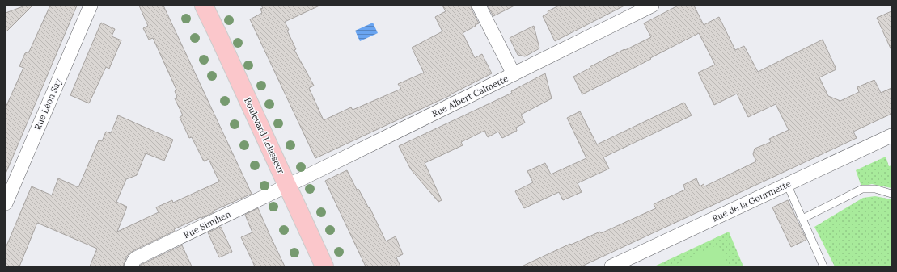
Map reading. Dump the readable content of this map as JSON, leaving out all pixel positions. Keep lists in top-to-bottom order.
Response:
{
  "streets": {
    "main road": ["Boulevard Lelasseur"],
    "street": [
      "Rue Albert Calmette",
      "Rue Léon Say",
      "Rue de la Gourmette",
      "Rue Similien"
    ]
  },
  "crossings": [
    ["Rue Albert Calmette", "Boulevard Lelasseur"],
    ["Rue Albert Calmette", "Rue Similien"],
    ["Boulevard Lelasseur", "Rue Similien"]
  ]
}
